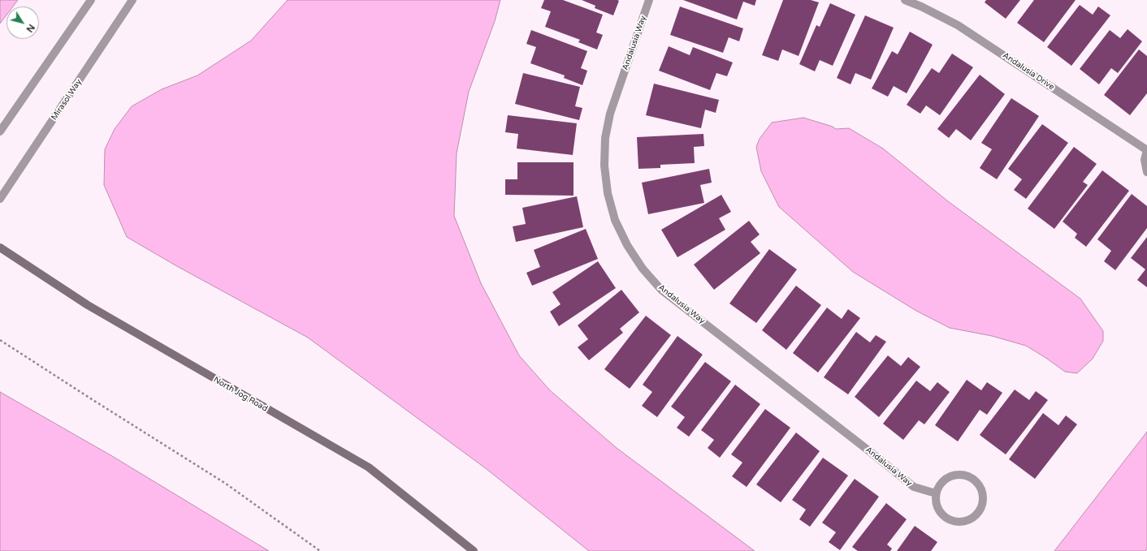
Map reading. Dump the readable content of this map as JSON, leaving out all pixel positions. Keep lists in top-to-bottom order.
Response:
{
  "streets": {
    "street": [
      "Andalusia Way",
      "Andalusia Drive",
      "Mirasol Way",
      "North Jog Road"
    ]
  },
  "north": "bottom right"
}
